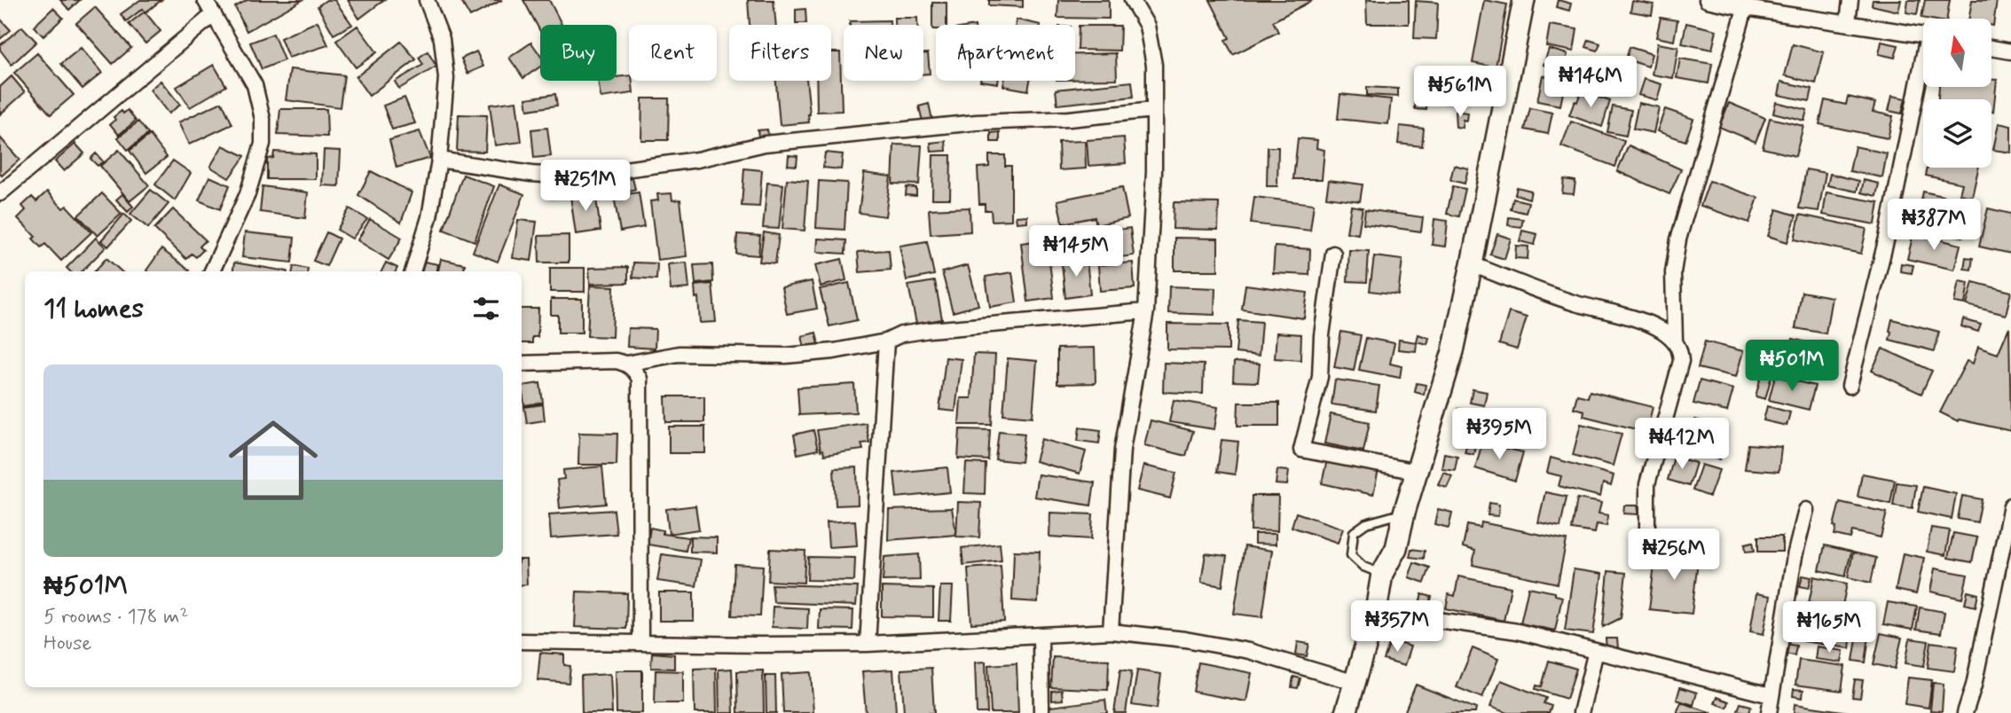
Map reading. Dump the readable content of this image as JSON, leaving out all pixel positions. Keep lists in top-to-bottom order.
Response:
{
  "north": "top",
  "page": {
    "chip": [
      "Buy",
      "Rent",
      "Filters",
      "New",
      "Apartment"
    ],
    "price": [
      "₦146M",
      "₦561M",
      "₦251M",
      "₦387M",
      "₦145M",
      "₦501M",
      "₦395M",
      "₦412M",
      "₦256M",
      "₦357M",
      "₦165M"
    ],
    "heading": "11 homes",
    "list": [
      {
        "name": "₦501M",
        "note": "5 rooms · 178 m² · House"
      }
    ]
  }
}
